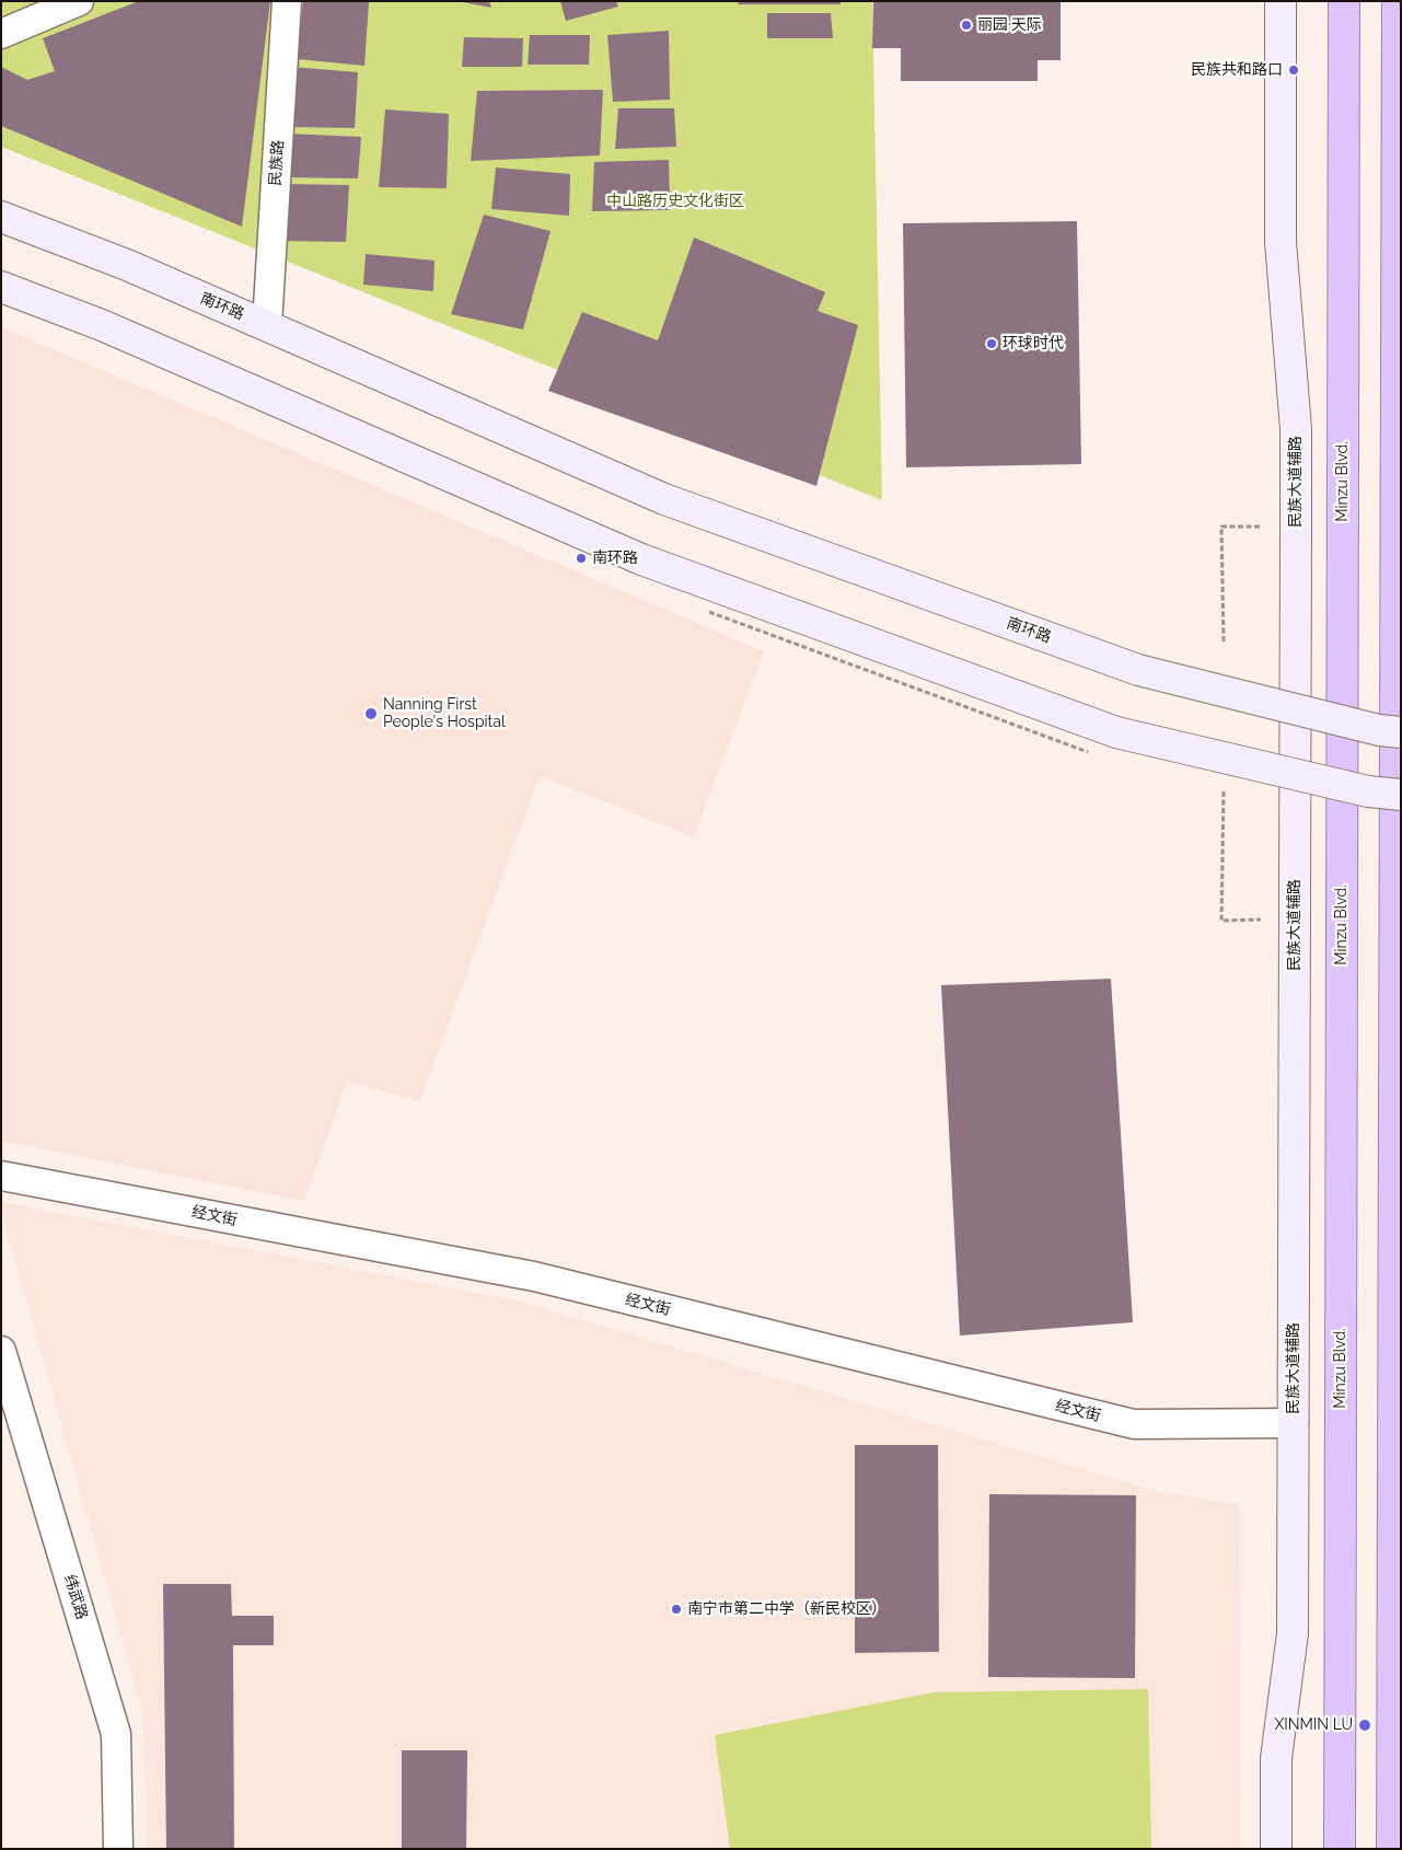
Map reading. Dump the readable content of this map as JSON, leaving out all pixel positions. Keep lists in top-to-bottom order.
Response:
{
  "streets": {
    "highway": ["Minzu Blvd."],
    "main road": ["南环路", "民族大道辅路"],
    "street": ["民族路", "经文街", "纬武路"]
  },
  "crossings": [
    ["民族路", "南环路"],
    ["民族大道辅路", "经文街"]
  ],
  "parks": ["中山路历史文化街区"],
  "places": [
    "丽园·天际",
    "民族共和路口",
    "环球时代",
    "南环路",
    "Nanning First People's Hospital",
    "南宁市第二中学（新民校区）",
    "XINMIN LU"
  ]
}
